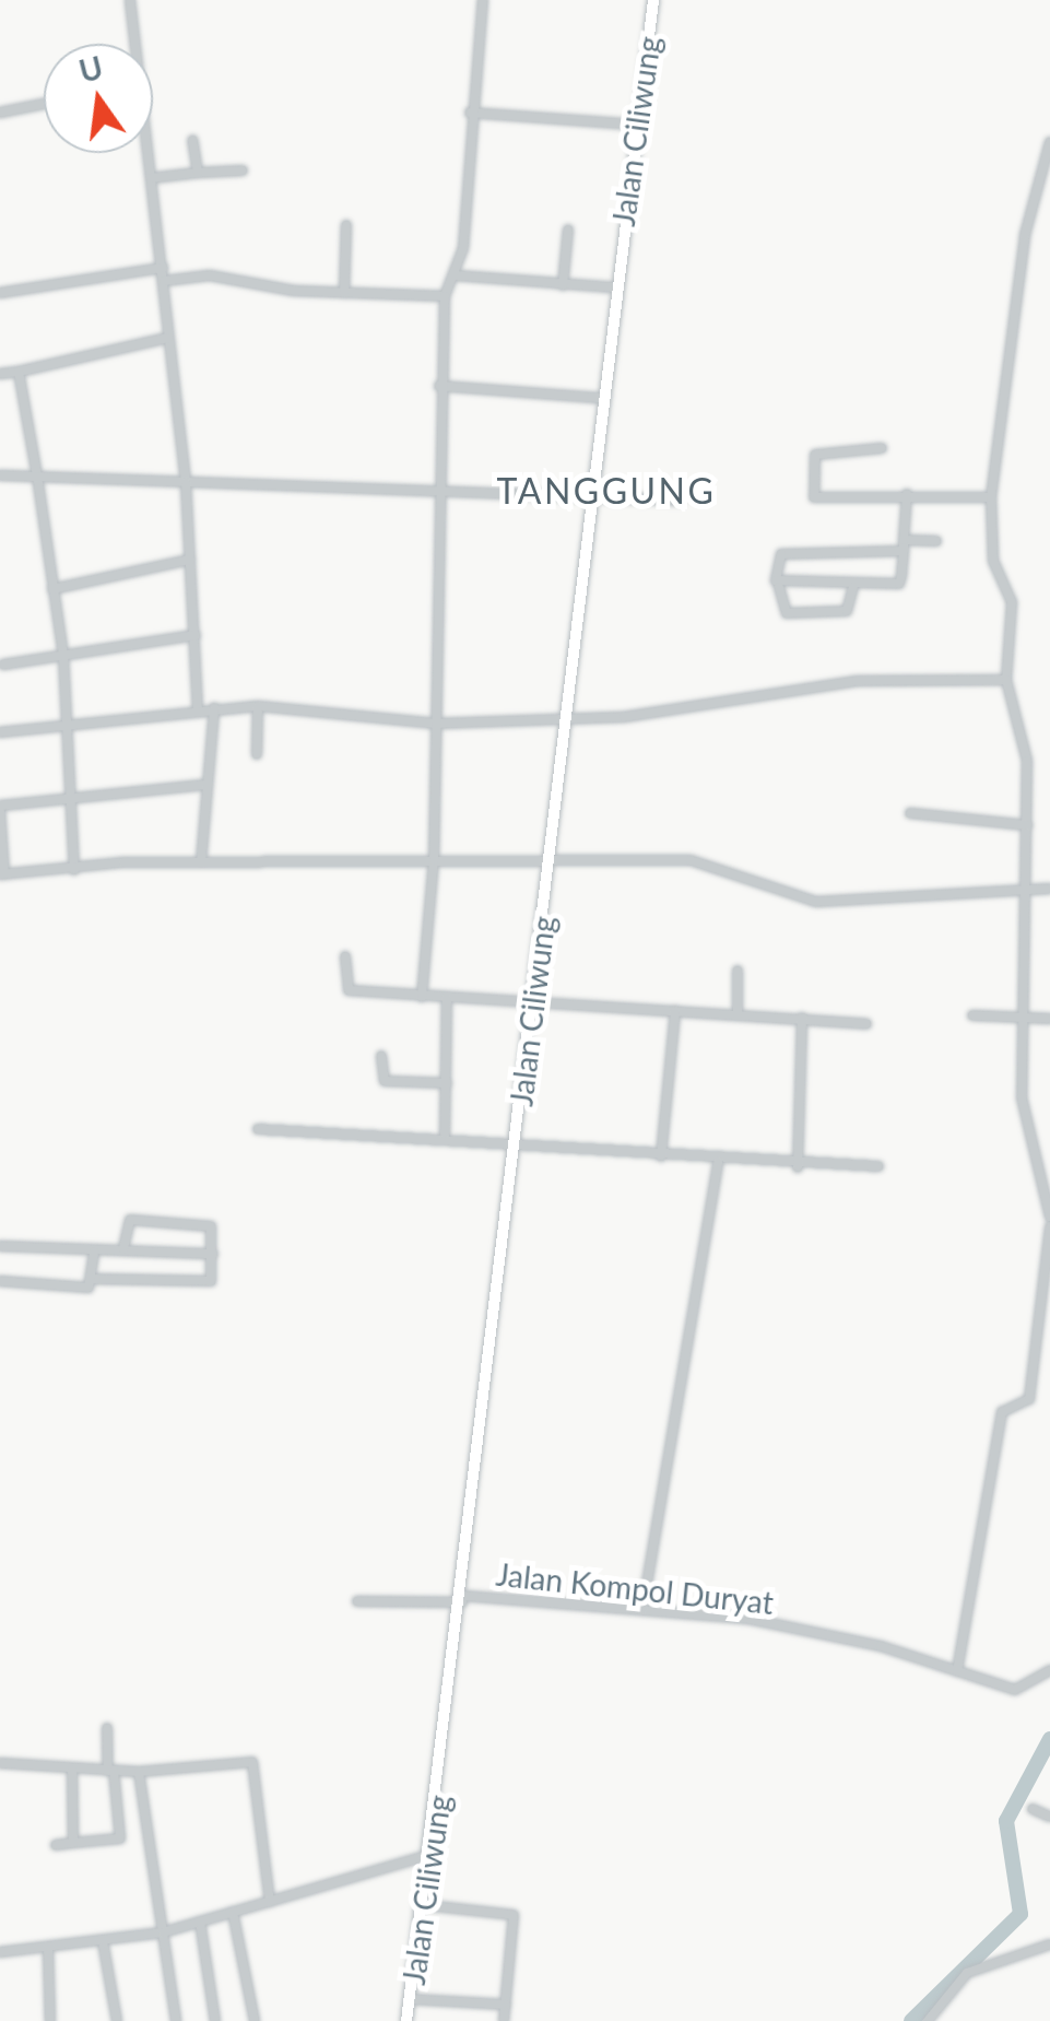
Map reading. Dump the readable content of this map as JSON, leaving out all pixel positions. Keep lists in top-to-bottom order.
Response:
{
  "streets": {
    "main road": ["Jalan Ciliwung"],
    "street": ["Jalan Kompol Duryat"]
  },
  "crossings": [
    ["Jalan Ciliwung", "Jalan Kompol Duryat"]
  ],
  "districts": ["TANGGUNG"],
  "north": "top"
}
